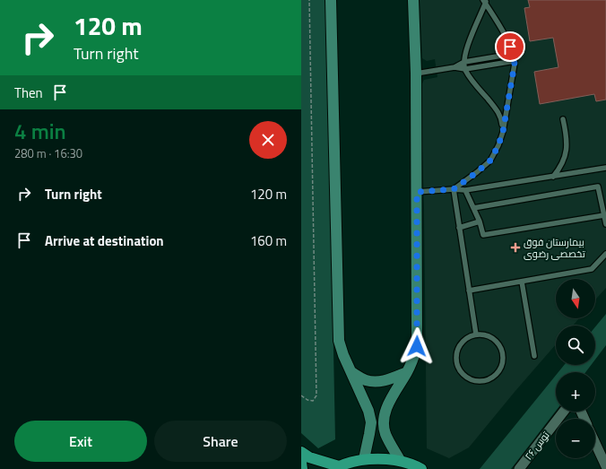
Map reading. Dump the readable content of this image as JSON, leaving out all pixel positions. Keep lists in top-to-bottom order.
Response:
{
  "streets": {
    "street": ["توس ۲۶"]
  },
  "places": {
    "health": ["بیمارستان فوق تخصصی رضوی"]
  },
  "north": "bottom",
  "page": {
    "turn": ["120 m", "Turn right"],
    "then": "Then",
    "heading": ["4 min", "280 m · 16:30"],
    "list": [
      {
        "name": "Turn right",
        "value": "120 m"
      },
      {
        "name": "Arrive at destination",
        "value": "160 m"
      }
    ],
    "map_buttons": ["+", "−"],
    "buttons": ["Exit", "Share"]
  }
}
